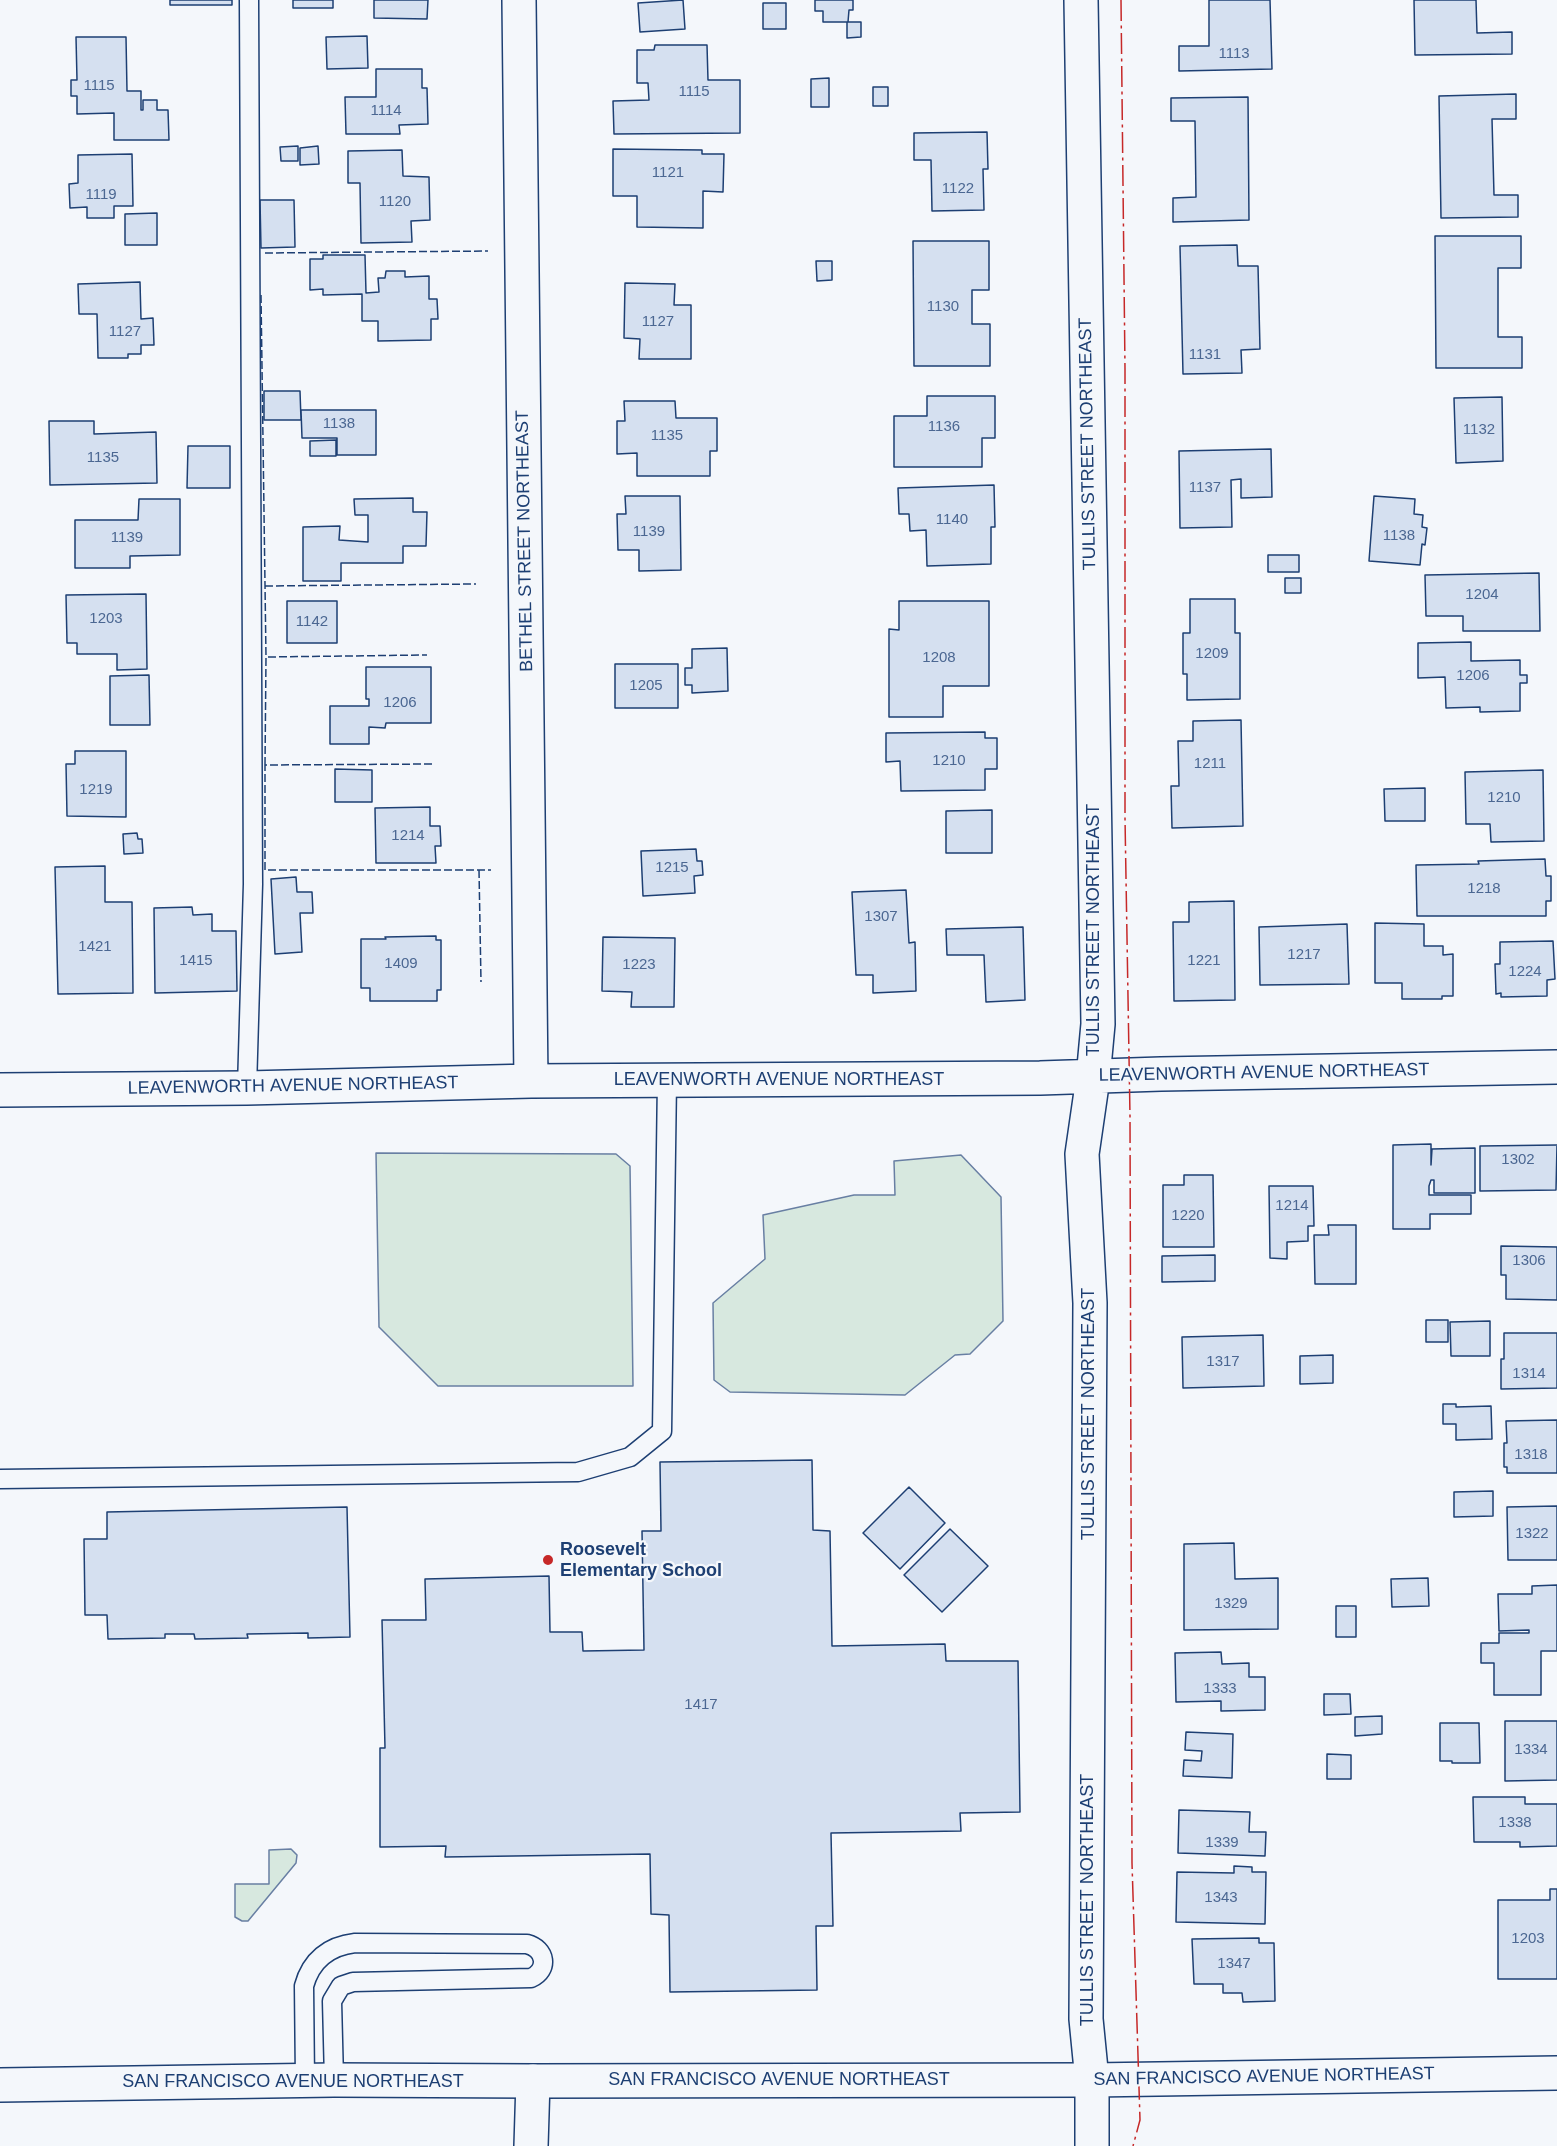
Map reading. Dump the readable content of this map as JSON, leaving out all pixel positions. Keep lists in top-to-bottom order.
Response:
{
  "streets": {
    "street": [
      "TULLIS STREET NORTHEAST",
      "BETHEL STREET NORTHEAST",
      "LEAVENWORTH AVENUE NORTHEAST",
      "SAN FRANCISCO AVENUE NORTHEAST"
    ]
  },
  "crossings": [
    ["TULLIS STREET NORTHEAST", "LEAVENWORTH AVENUE NORTHEAST"],
    ["TULLIS STREET NORTHEAST", "SAN FRANCISCO AVENUE NORTHEAST"],
    ["BETHEL STREET NORTHEAST", "LEAVENWORTH AVENUE NORTHEAST"]
  ],
  "places": ["Roosevelt Elementary School"],
  "house_numbers": [
    "1113",
    "1115",
    "1115",
    "1114",
    "1121",
    "1122",
    "1119",
    "1120",
    "1130",
    "1127",
    "1127",
    "1131",
    "1138",
    "1136",
    "1132",
    "1135",
    "1135",
    "1137",
    "1140",
    "1139",
    "1138",
    "1139",
    "1204",
    "1203",
    "1142",
    "1209",
    "1208",
    "1206",
    "1205",
    "1206",
    "1210",
    "1211",
    "1219",
    "1210",
    "1214",
    "1215",
    "1218",
    "1307",
    "1421",
    "1217",
    "1415",
    "1221",
    "1409",
    "1223",
    "1224",
    "1302",
    "1214",
    "1220",
    "1306",
    "1317",
    "1314",
    "1318",
    "1322",
    "1329",
    "1333",
    "1417",
    "1334",
    "1338",
    "1339",
    "1343",
    "1203",
    "1347"
  ]
}
